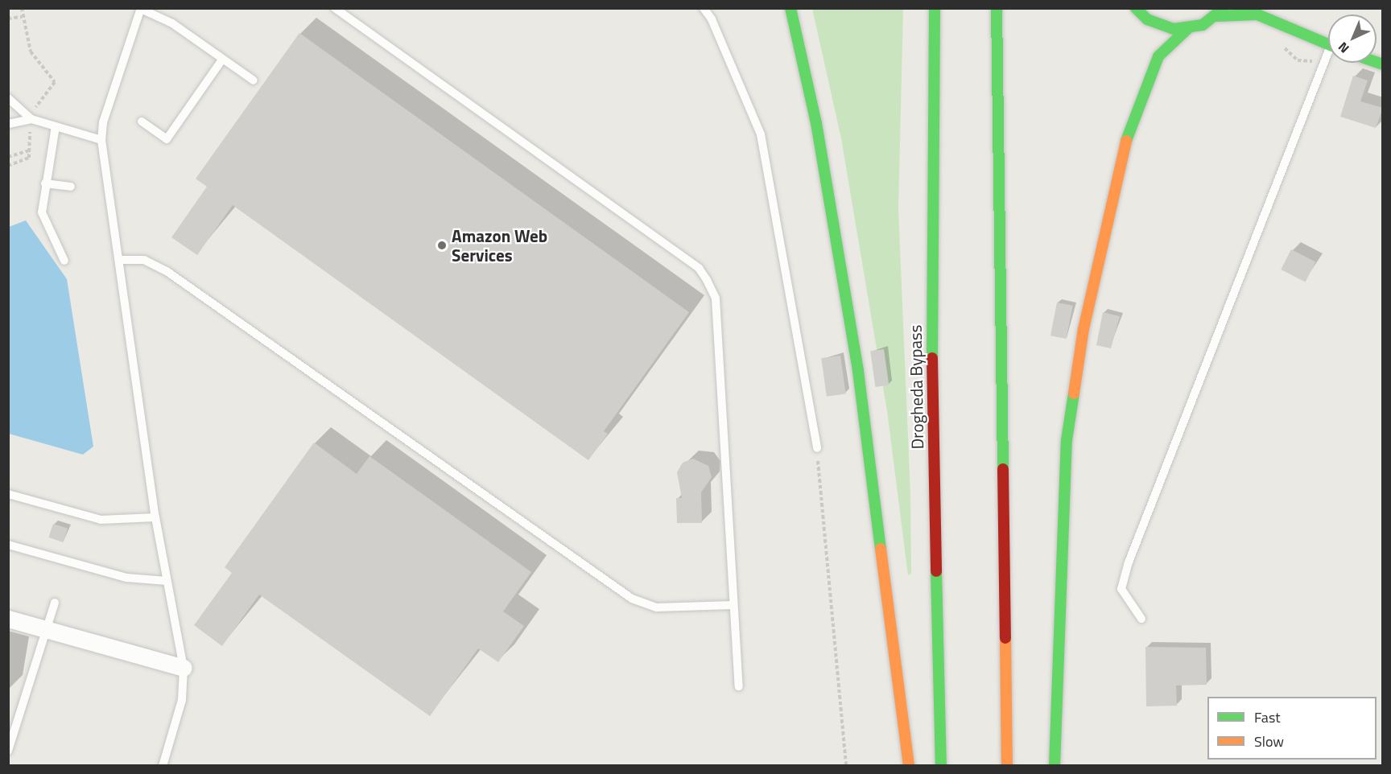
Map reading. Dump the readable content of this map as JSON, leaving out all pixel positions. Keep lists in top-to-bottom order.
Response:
{
  "streets": {
    "main road": ["Drogheda Bypass"]
  },
  "places": ["Amazon Web Services"],
  "legend": ["Fast", "Slow"],
  "north": "bottom left"
}
